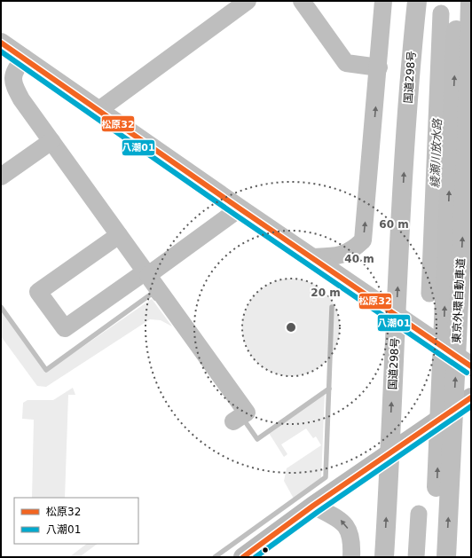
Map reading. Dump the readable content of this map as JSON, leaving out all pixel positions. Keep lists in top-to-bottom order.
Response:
{
  "streets": {
    "main road": ["国道298号", "東京外環自動車道"]
  },
  "water": ["綾瀬川放水路"],
  "lines": ["transit line 松原32", "transit line 八潮01"],
  "legend": ["松原32", "八潮01"],
  "rings": ["60 m", "40 m", "20 m"]
}
